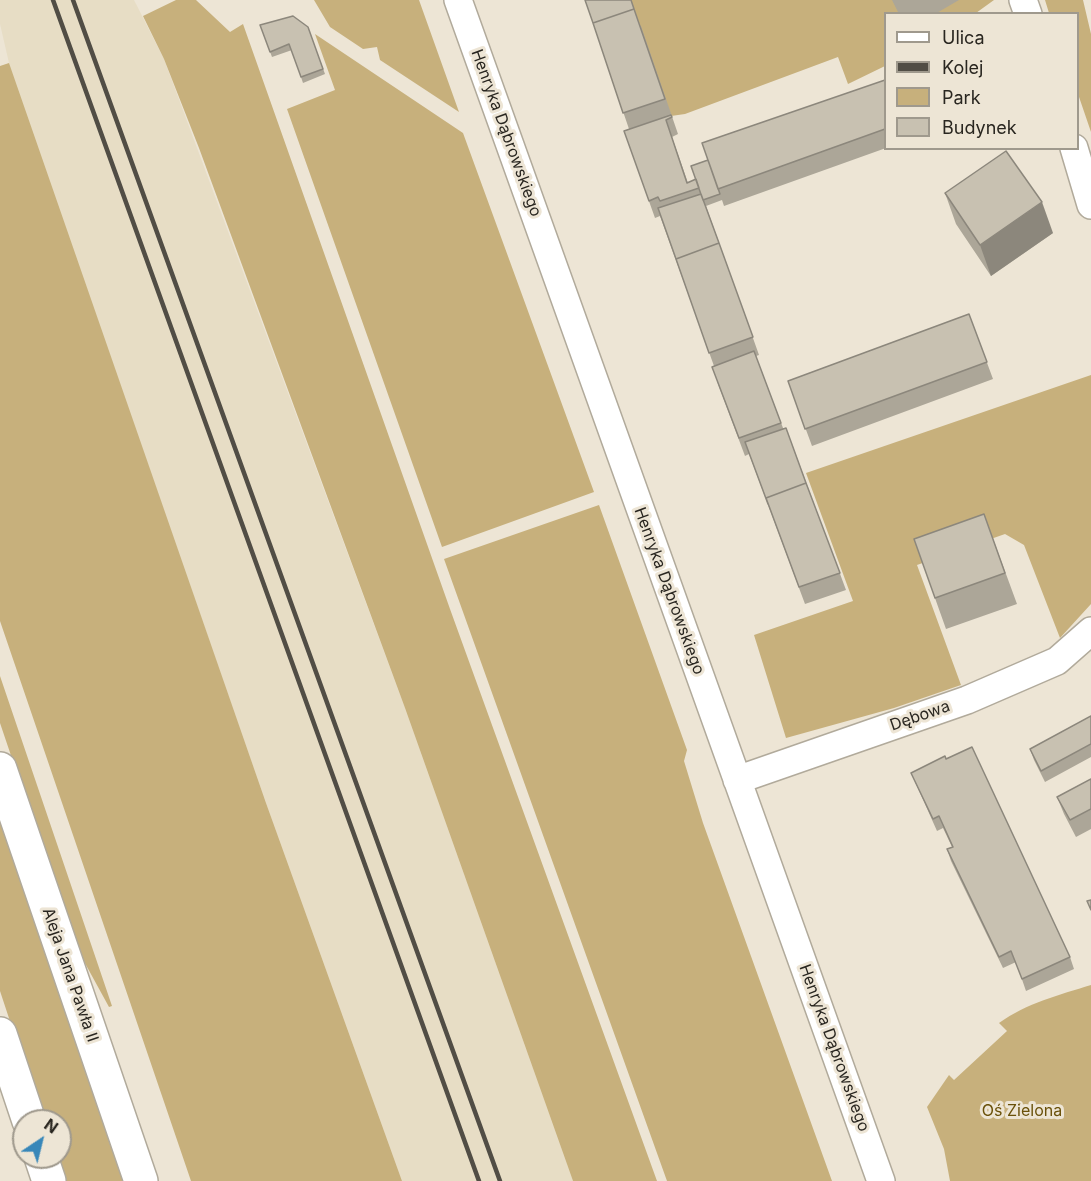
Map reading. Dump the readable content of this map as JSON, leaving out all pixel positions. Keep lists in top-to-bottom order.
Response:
{
  "streets": {
    "street": ["Henryka Dąbrowskiego", "Dębowa", "Aleja Jana Pawła II"]
  },
  "crossings": [
    ["Henryka Dąbrowskiego", "Dębowa"]
  ],
  "parks": ["Oś Zielona"],
  "legend": [
    "Ulica",
    "Kolej",
    "Park",
    "Budynek"
  ],
  "north": "top right"
}
